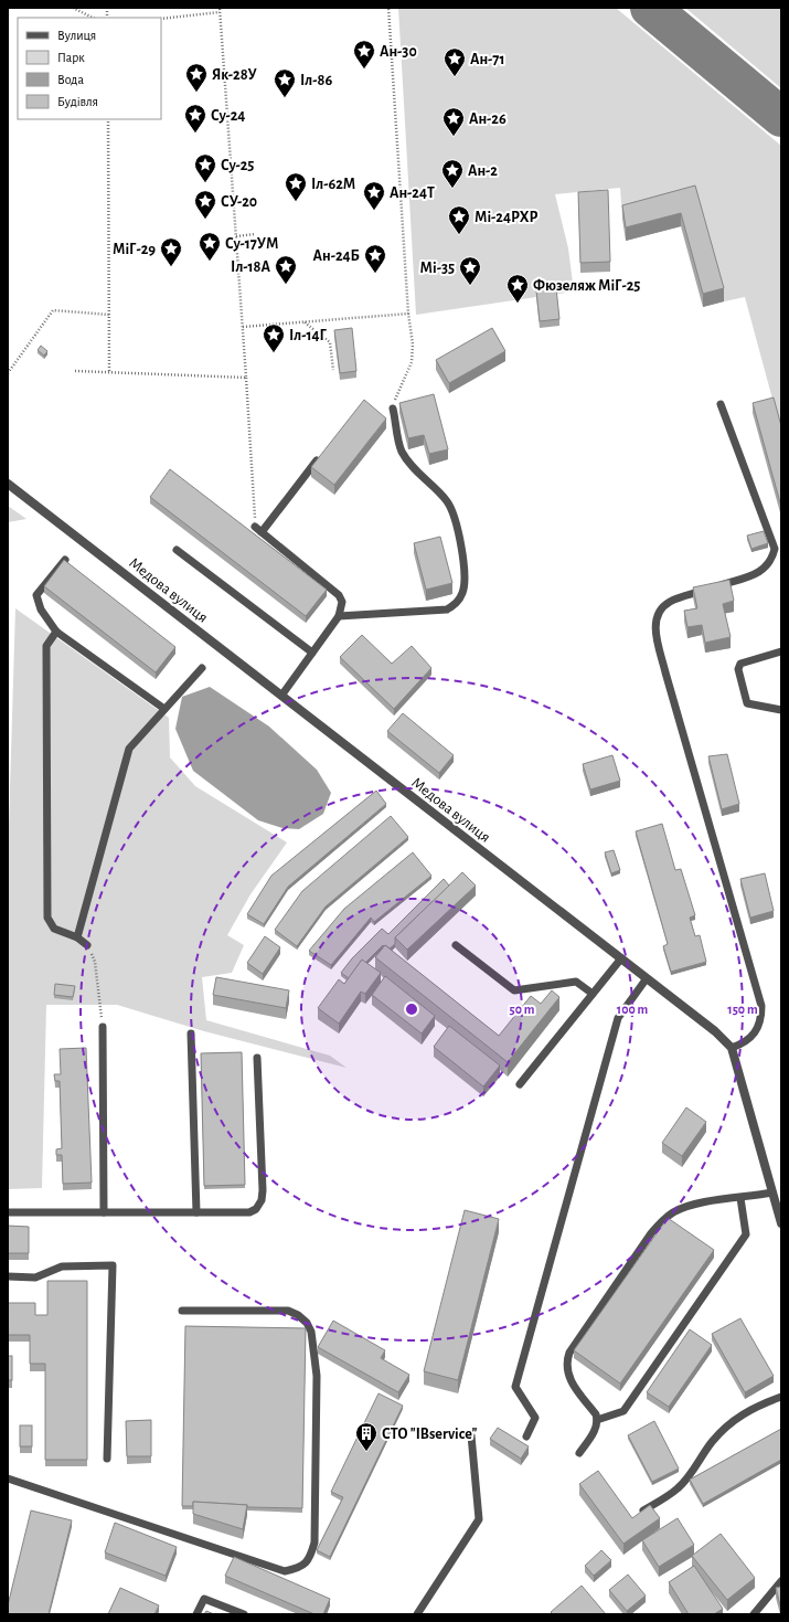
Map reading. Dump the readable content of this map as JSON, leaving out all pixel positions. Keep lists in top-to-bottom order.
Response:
{
  "streets": {
    "street": ["Медова вулиця"]
  },
  "places": {
    "place": [
      "Ан-30",
      "Ан-71",
      "Як-28У",
      "Іл-86",
      "Су-24",
      "Ан-26",
      "Су-25",
      "Ан-2",
      "Іл-62М",
      "Ан-24Т",
      "СУ-20",
      "Мі-24РХР",
      "Су-17УМ",
      "МіГ-29",
      "Ан-24Б",
      "Іл-18А",
      "Мі-35",
      "Фюзеляж МіГ-25",
      "Іл-14Г"
    ],
    "building": ["СТО \"IBservice\""]
  },
  "legend": [
    "Вулиця",
    "Парк",
    "Вода",
    "Будівля"
  ],
  "rings": ["50 m", "100 m", "150 m"]
}
